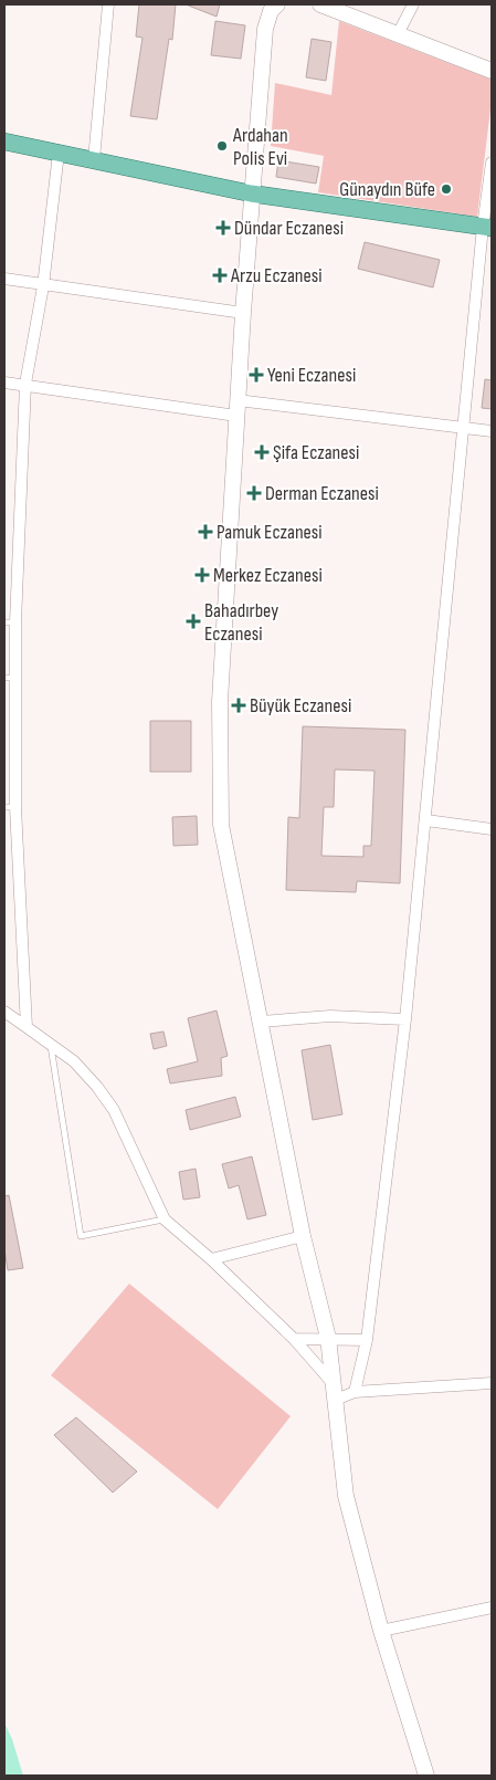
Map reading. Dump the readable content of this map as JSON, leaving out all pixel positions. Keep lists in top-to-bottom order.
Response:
{
  "places": {
    "other": ["Ardahan Polis Evi", "Günaydın Büfe"],
    "health": [
      "Dündar Eczanesi",
      "Arzu Eczanesi",
      "Yeni Eczanesi",
      "Şifa Eczanesi",
      "Derman Eczanesi",
      "Pamuk Eczanesi",
      "Merkez Eczanesi",
      "Bahadırbey Eczanesi",
      "Büyük Eczanesi"
    ]
  }
}
